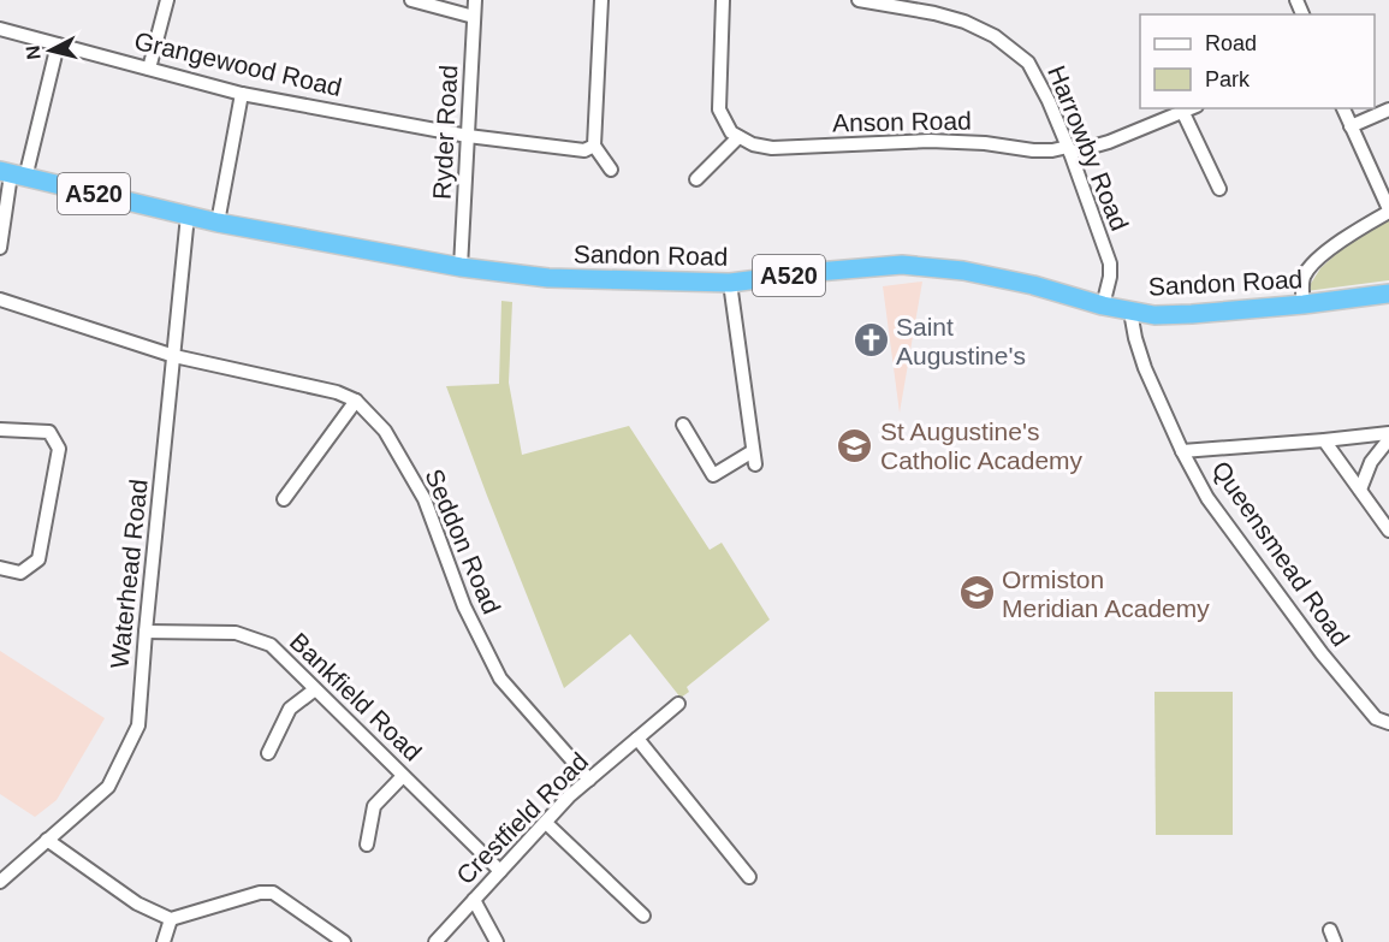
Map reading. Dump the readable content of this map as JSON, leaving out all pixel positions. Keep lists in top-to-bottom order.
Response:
{
  "streets": {
    "highway": ["A520", "Sandon Road"],
    "street": [
      "Grangewood Road",
      "Anson Road",
      "Ryder Road",
      "Harrowby Road",
      "Seddon Road",
      "Queensmead Road",
      "Waterhead Road",
      "Bankfield Road",
      "Crestfield Road"
    ]
  },
  "crossings": [
    ["Grangewood Road", "Ryder Road"],
    ["Anson Road", "Harrowby Road"],
    ["Ryder Road", "Sandon Road"],
    ["Harrowby Road", "Sandon Road"],
    ["Sandon Road", "Queensmead Road"],
    ["Sandon Road", "Waterhead Road"],
    ["Seddon Road", "Waterhead Road"],
    ["Seddon Road", "Crestfield Road"],
    ["Waterhead Road", "Bankfield Road"],
    ["Bankfield Road", "Crestfield Road"]
  ],
  "places": {
    "church": ["Saint Augustine's"],
    "school or university": ["St Augustine's Catholic Academy", "Ormiston Meridian Academy"]
  },
  "legend": ["Road", "Park"],
  "north": "left"
}
